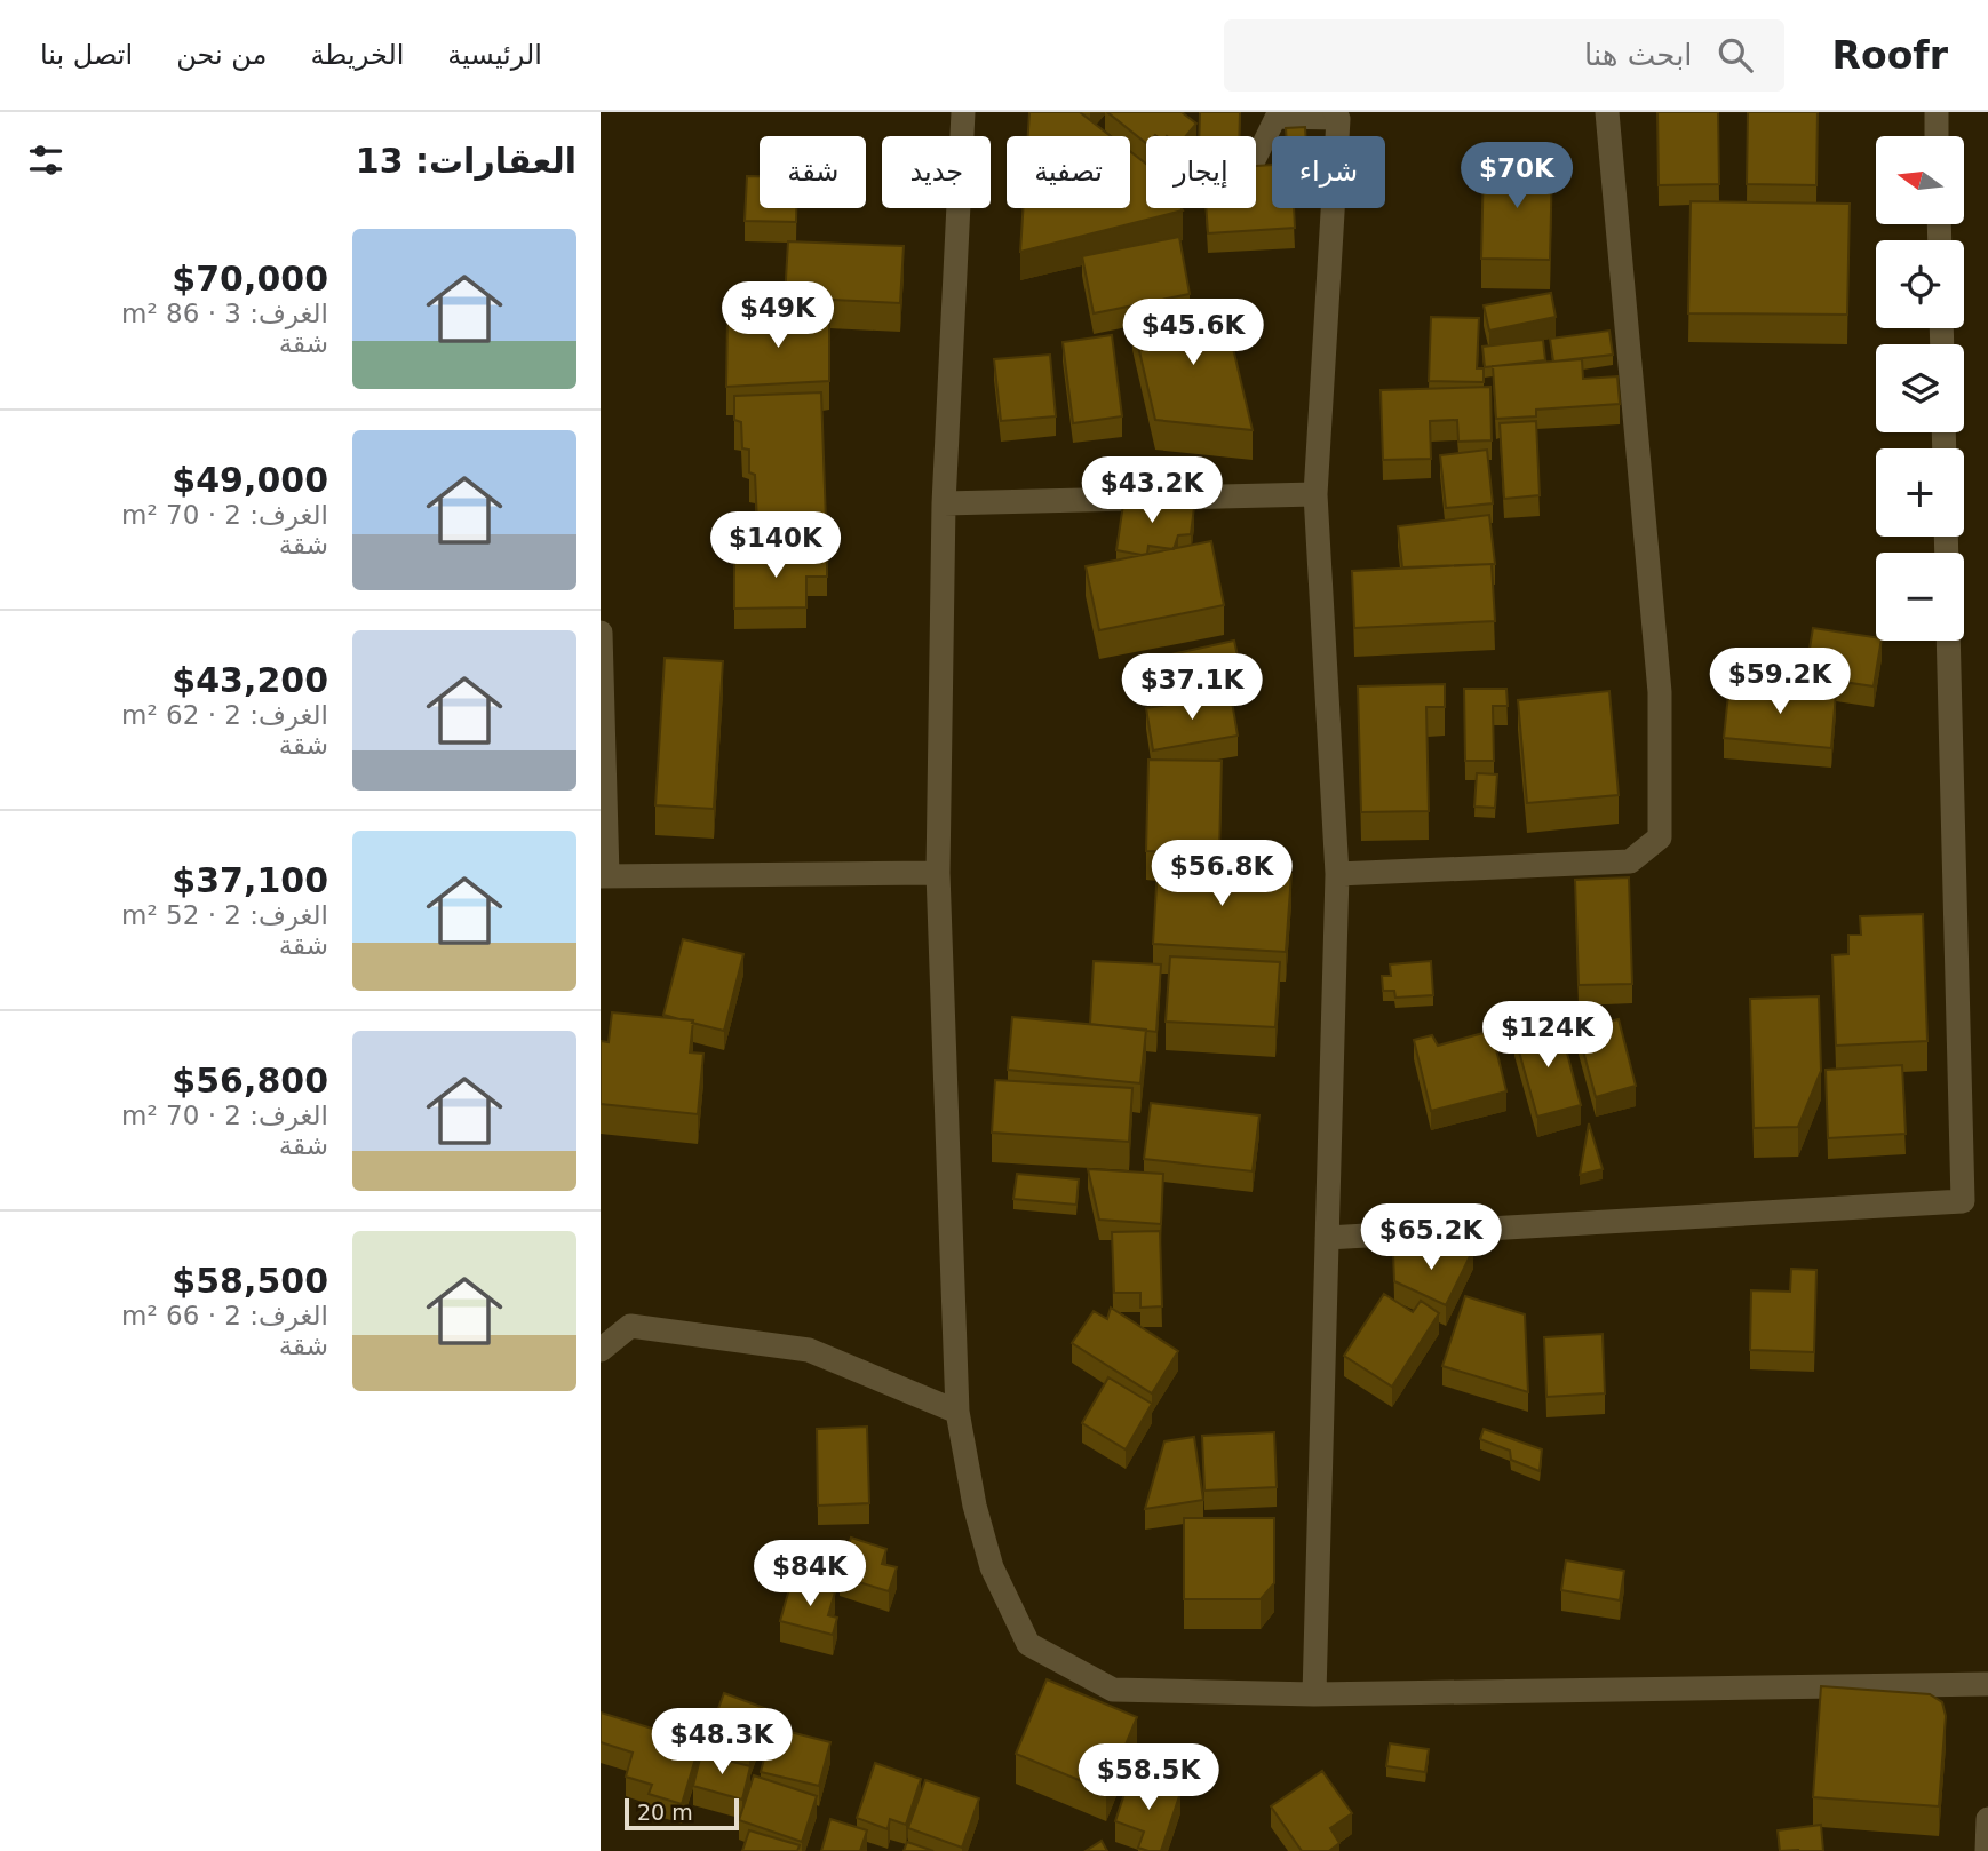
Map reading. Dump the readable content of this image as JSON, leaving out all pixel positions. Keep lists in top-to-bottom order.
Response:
{
  "scale_bar": "20 m",
  "north": "left",
  "page": {
    "header": "Roofr",
    "search": "ابحث هنا",
    "nav": [
      "الرئيسية",
      "الخريطة",
      "من نحن",
      "اتصل بنا"
    ],
    "heading": "العقارات: 13",
    "map_buttons": ["+", "−"],
    "chip": [
      "شراء",
      "إيجار",
      "تصفية",
      "جديد",
      "شقة"
    ],
    "price": [
      "$70K",
      "$49K",
      "$45.6K",
      "$43.2K",
      "$140K",
      "$59.2K",
      "$37.1K",
      "$56.8K",
      "$124K",
      "$65.2K",
      "$84K",
      "$48.3K",
      "$58.5K"
    ],
    "list": [
      {
        "name": "$70,000",
        "note": "الغرف: 3 · 86 m² · شقة"
      },
      {
        "name": "$49,000",
        "note": "الغرف: 2 · 70 m² · شقة"
      },
      {
        "name": "$43,200",
        "note": "الغرف: 2 · 62 m² · شقة"
      },
      {
        "name": "$37,100",
        "note": "الغرف: 2 · 52 m² · شقة"
      },
      {
        "name": "$56,800",
        "note": "الغرف: 2 · 70 m² · شقة"
      },
      {
        "name": "$58,500",
        "note": "الغرف: 2 · 66 m² · شقة"
      }
    ],
    "scale": "20 m"
  }
}
